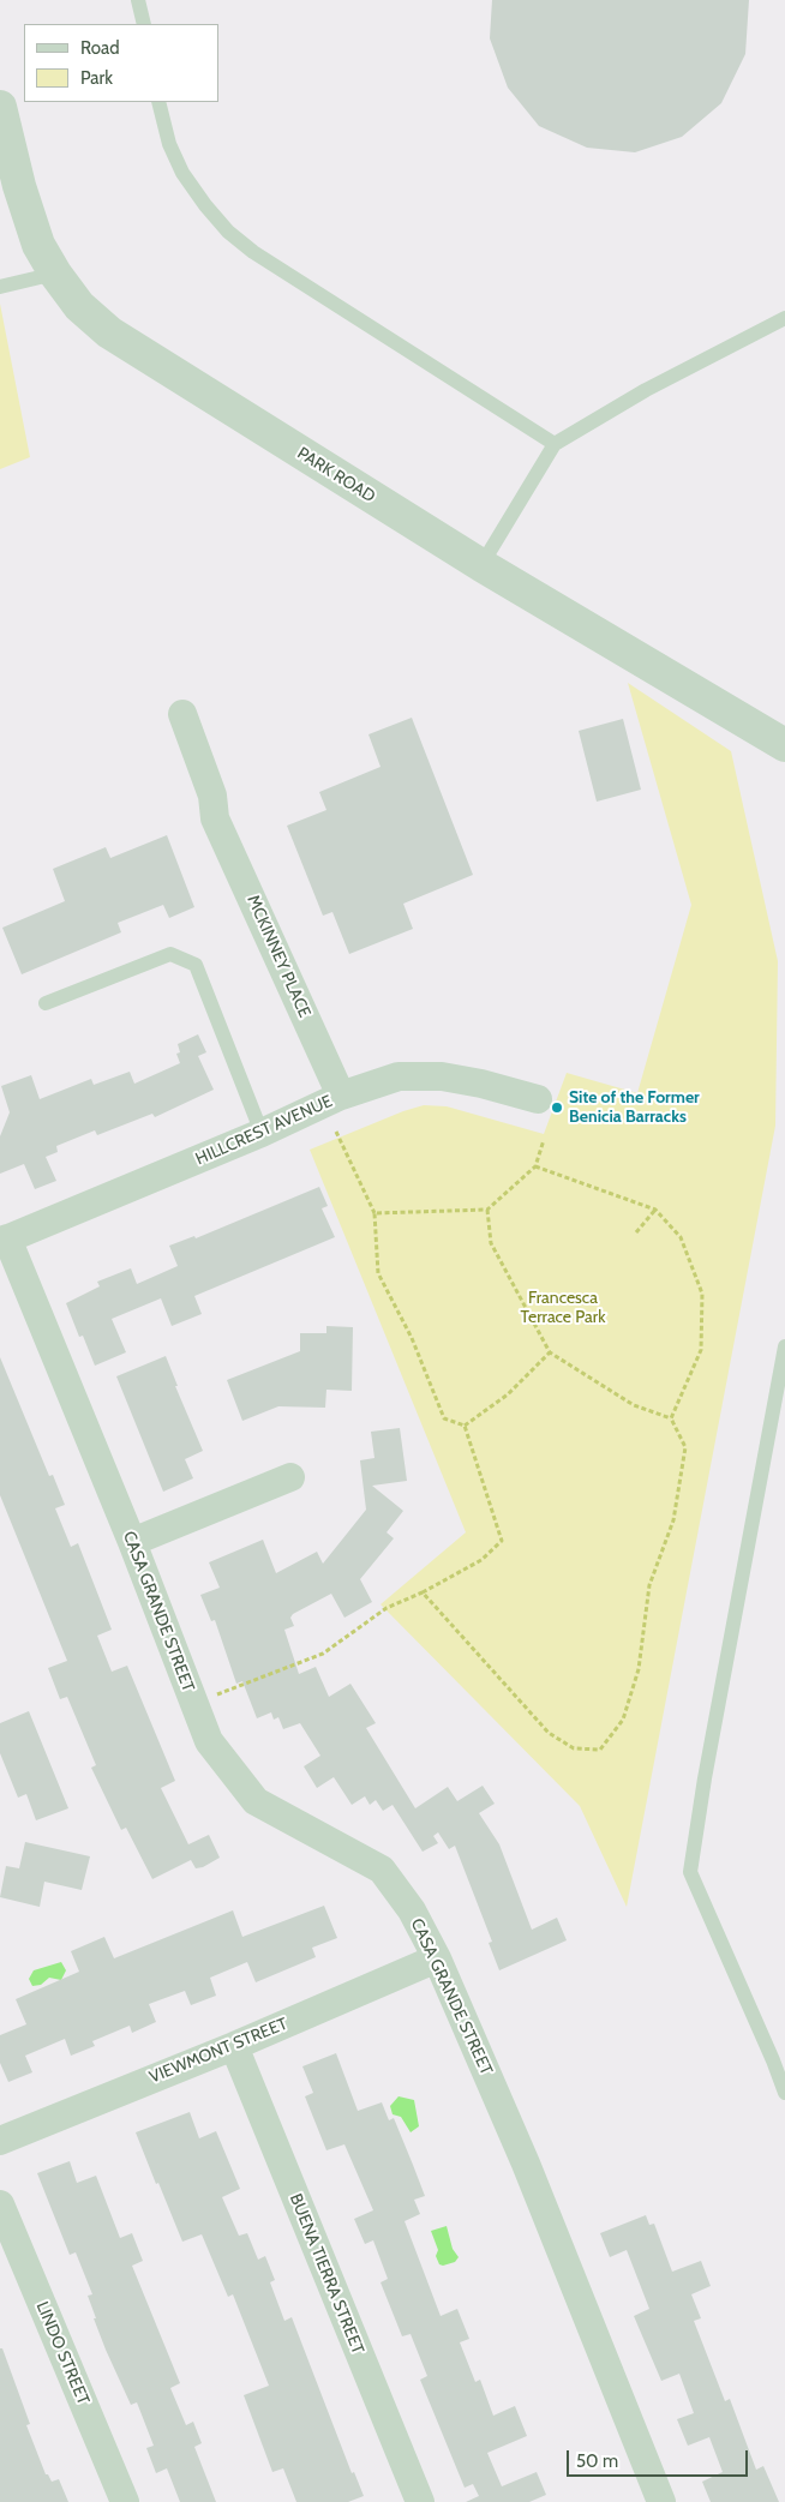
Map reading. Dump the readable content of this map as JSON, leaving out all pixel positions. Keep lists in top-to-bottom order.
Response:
{
  "streets": {
    "street": [
      "PARK ROAD",
      "MCKINNEY PLACE",
      "HILLCREST AVENUE",
      "CASA GRANDE STREET",
      "VIEWMONT STREET",
      "BUENA TIERRA STREET",
      "LINDO STREET"
    ]
  },
  "crossings": [
    ["MCKINNEY PLACE", "HILLCREST AVENUE"],
    ["HILLCREST AVENUE", "CASA GRANDE STREET"],
    ["CASA GRANDE STREET", "VIEWMONT STREET"],
    ["VIEWMONT STREET", "BUENA TIERRA STREET"]
  ],
  "parks": ["Francesca Terrace Park"],
  "places": ["Site of the Former Benicia Barracks"],
  "legend": ["Road", "Park"],
  "scale_bar": "50 m"
}
